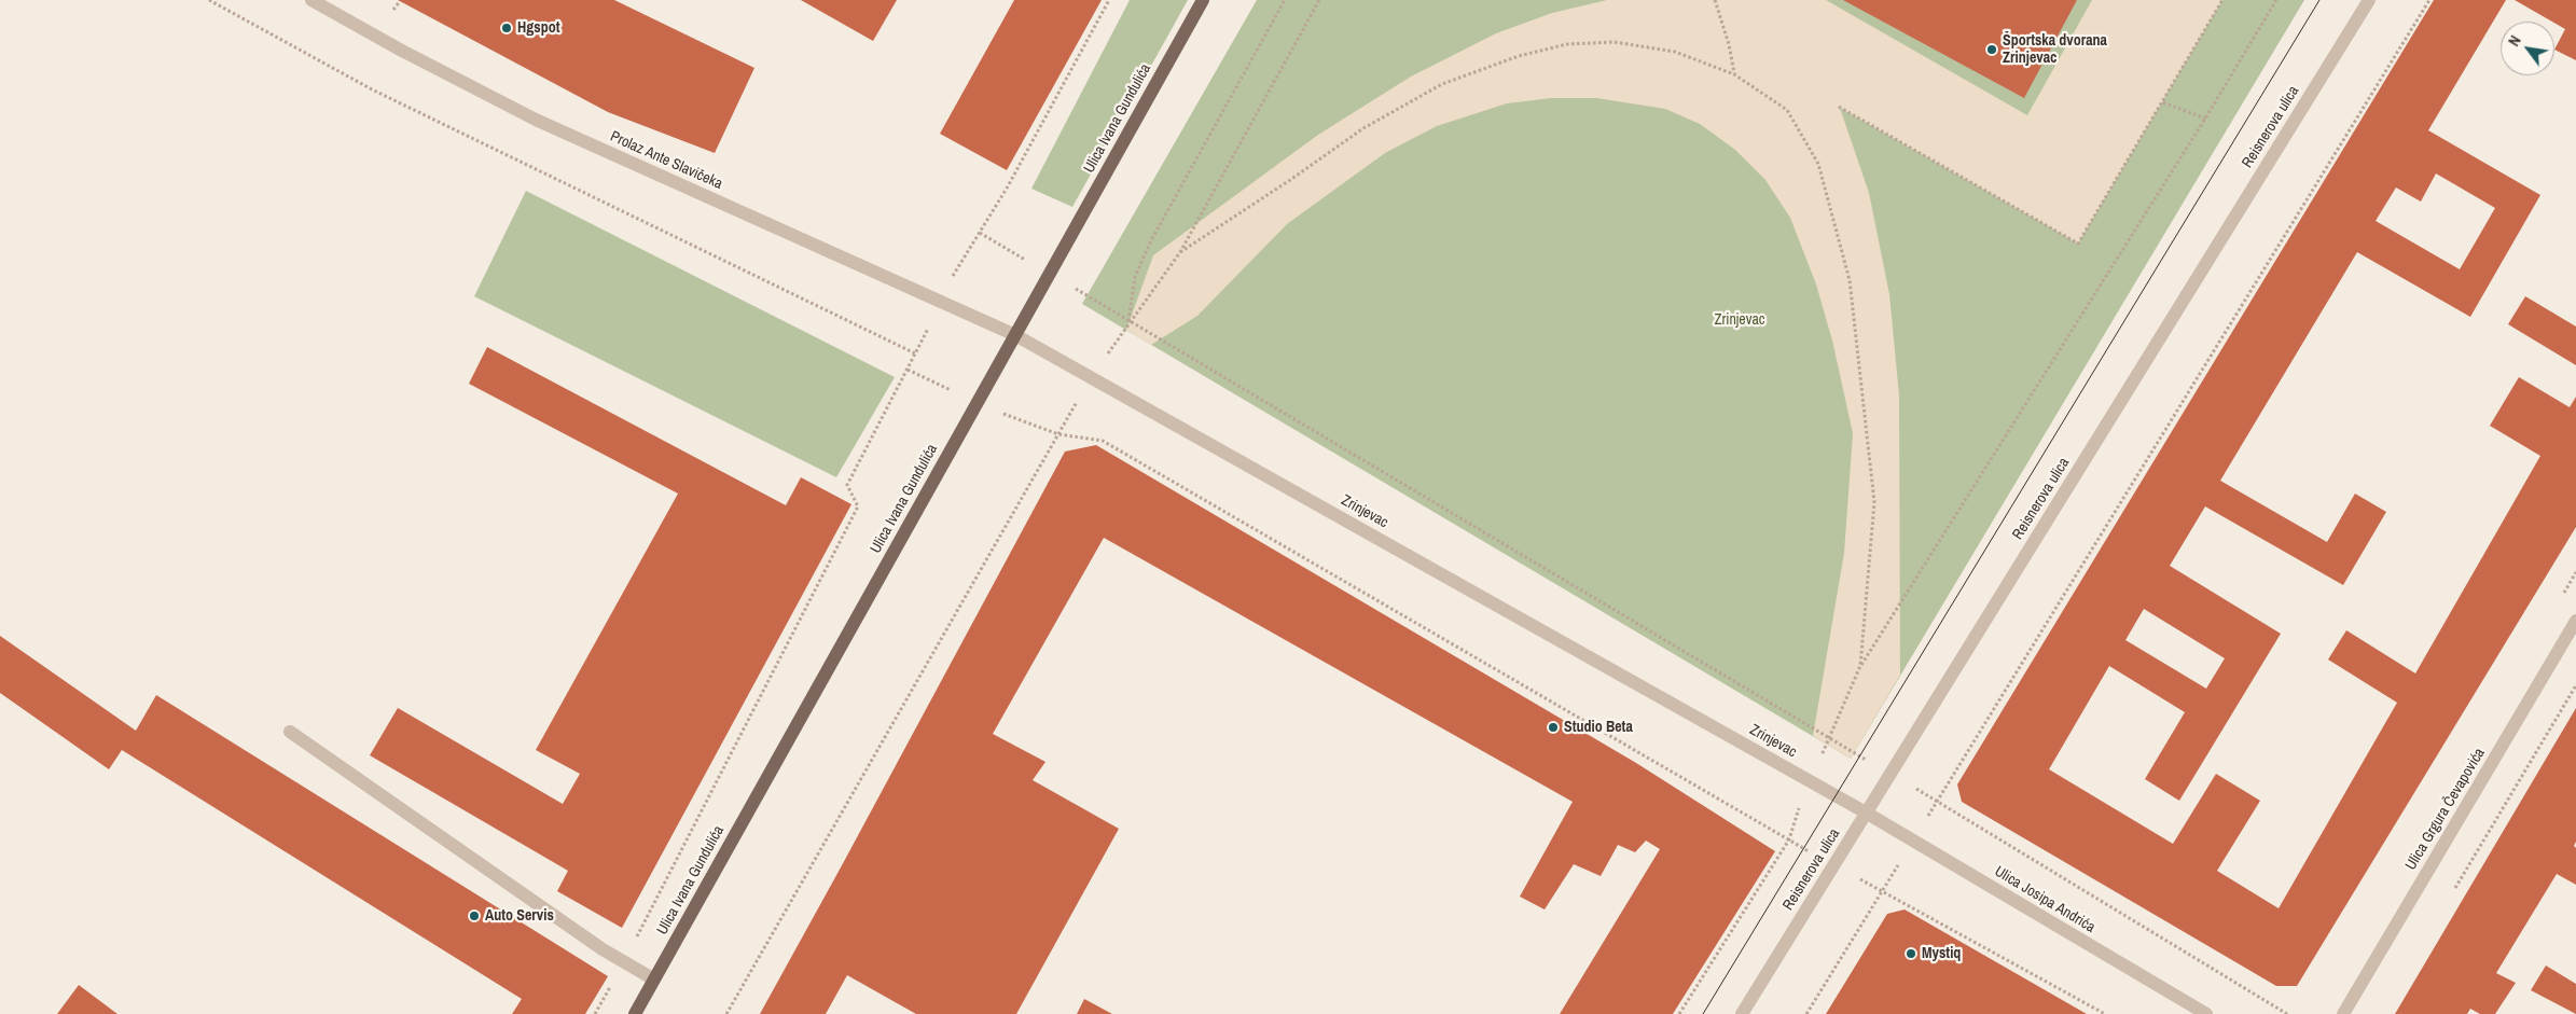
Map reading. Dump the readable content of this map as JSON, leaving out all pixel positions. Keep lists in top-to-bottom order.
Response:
{
  "streets": {
    "main road": ["Ulica Ivana Gundulića"],
    "street": [
      "Reisnerova ulica",
      "Prolaz Ante Slavičeka",
      "Zrinjevac",
      "Ulica Grgura Čevapovića",
      "Ulica Josipa Andrića"
    ]
  },
  "crossings": [
    ["Ulica Ivana Gundulića", "Prolaz Ante Slavičeka"],
    ["Ulica Ivana Gundulića", "Zrinjevac"],
    ["Reisnerova ulica", "Zrinjevac"],
    ["Reisnerova ulica", "Ulica Josipa Andrića"],
    ["Prolaz Ante Slavičeka", "Zrinjevac"],
    ["Zrinjevac", "Ulica Josipa Andrića"]
  ],
  "parks": ["Zrinjevac"],
  "places": [
    "Hgspot",
    "Športska dvorana Zrinjevac",
    "Studio Beta",
    "Auto Servis",
    "Mystiq"
  ],
  "north": "top left"
}
